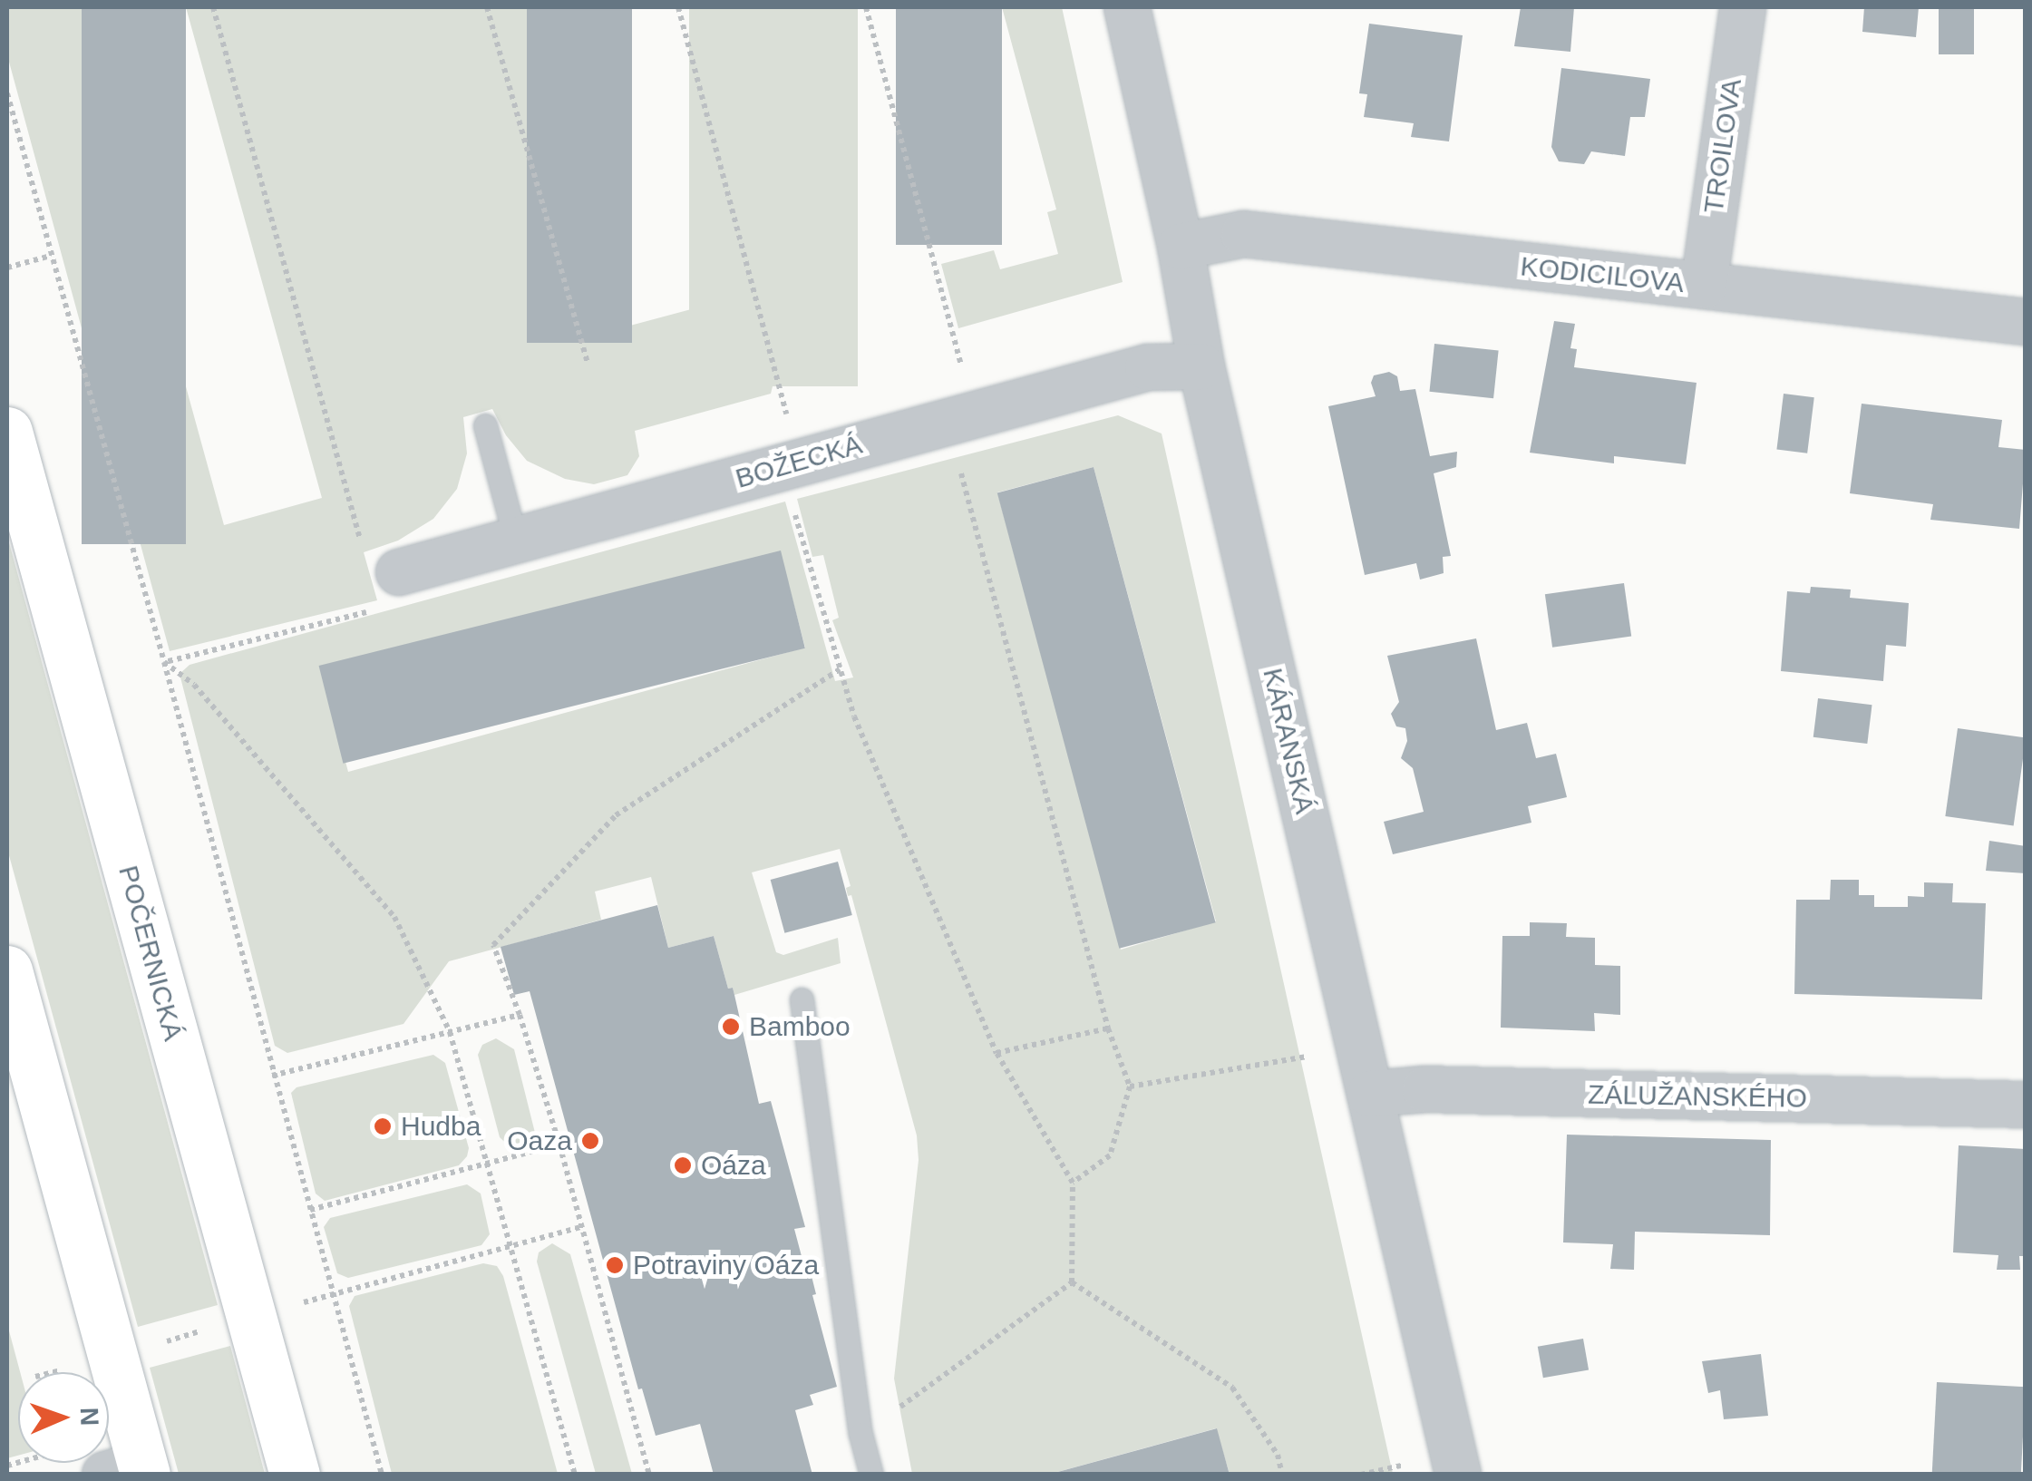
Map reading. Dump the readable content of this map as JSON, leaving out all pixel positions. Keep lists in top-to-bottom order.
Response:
{
  "streets": {
    "street": [
      "TROILOVA",
      "KODICILOVA",
      "BOŽECKÁ",
      "KÁRANSKÁ",
      "POČERNICKÁ",
      "ZÁLUŽANSKÉHO"
    ]
  },
  "crossings": [
    ["TROILOVA", "KODICILOVA"],
    ["KODICILOVA", "KÁRANSKÁ"],
    ["BOŽECKÁ", "KÁRANSKÁ"],
    ["KÁRANSKÁ", "ZÁLUŽANSKÉHO"]
  ],
  "places": [
    "Bamboo",
    "Hudba",
    "Oaza",
    "Oáza",
    "Potraviny Oáza"
  ],
  "north": "right"
}
